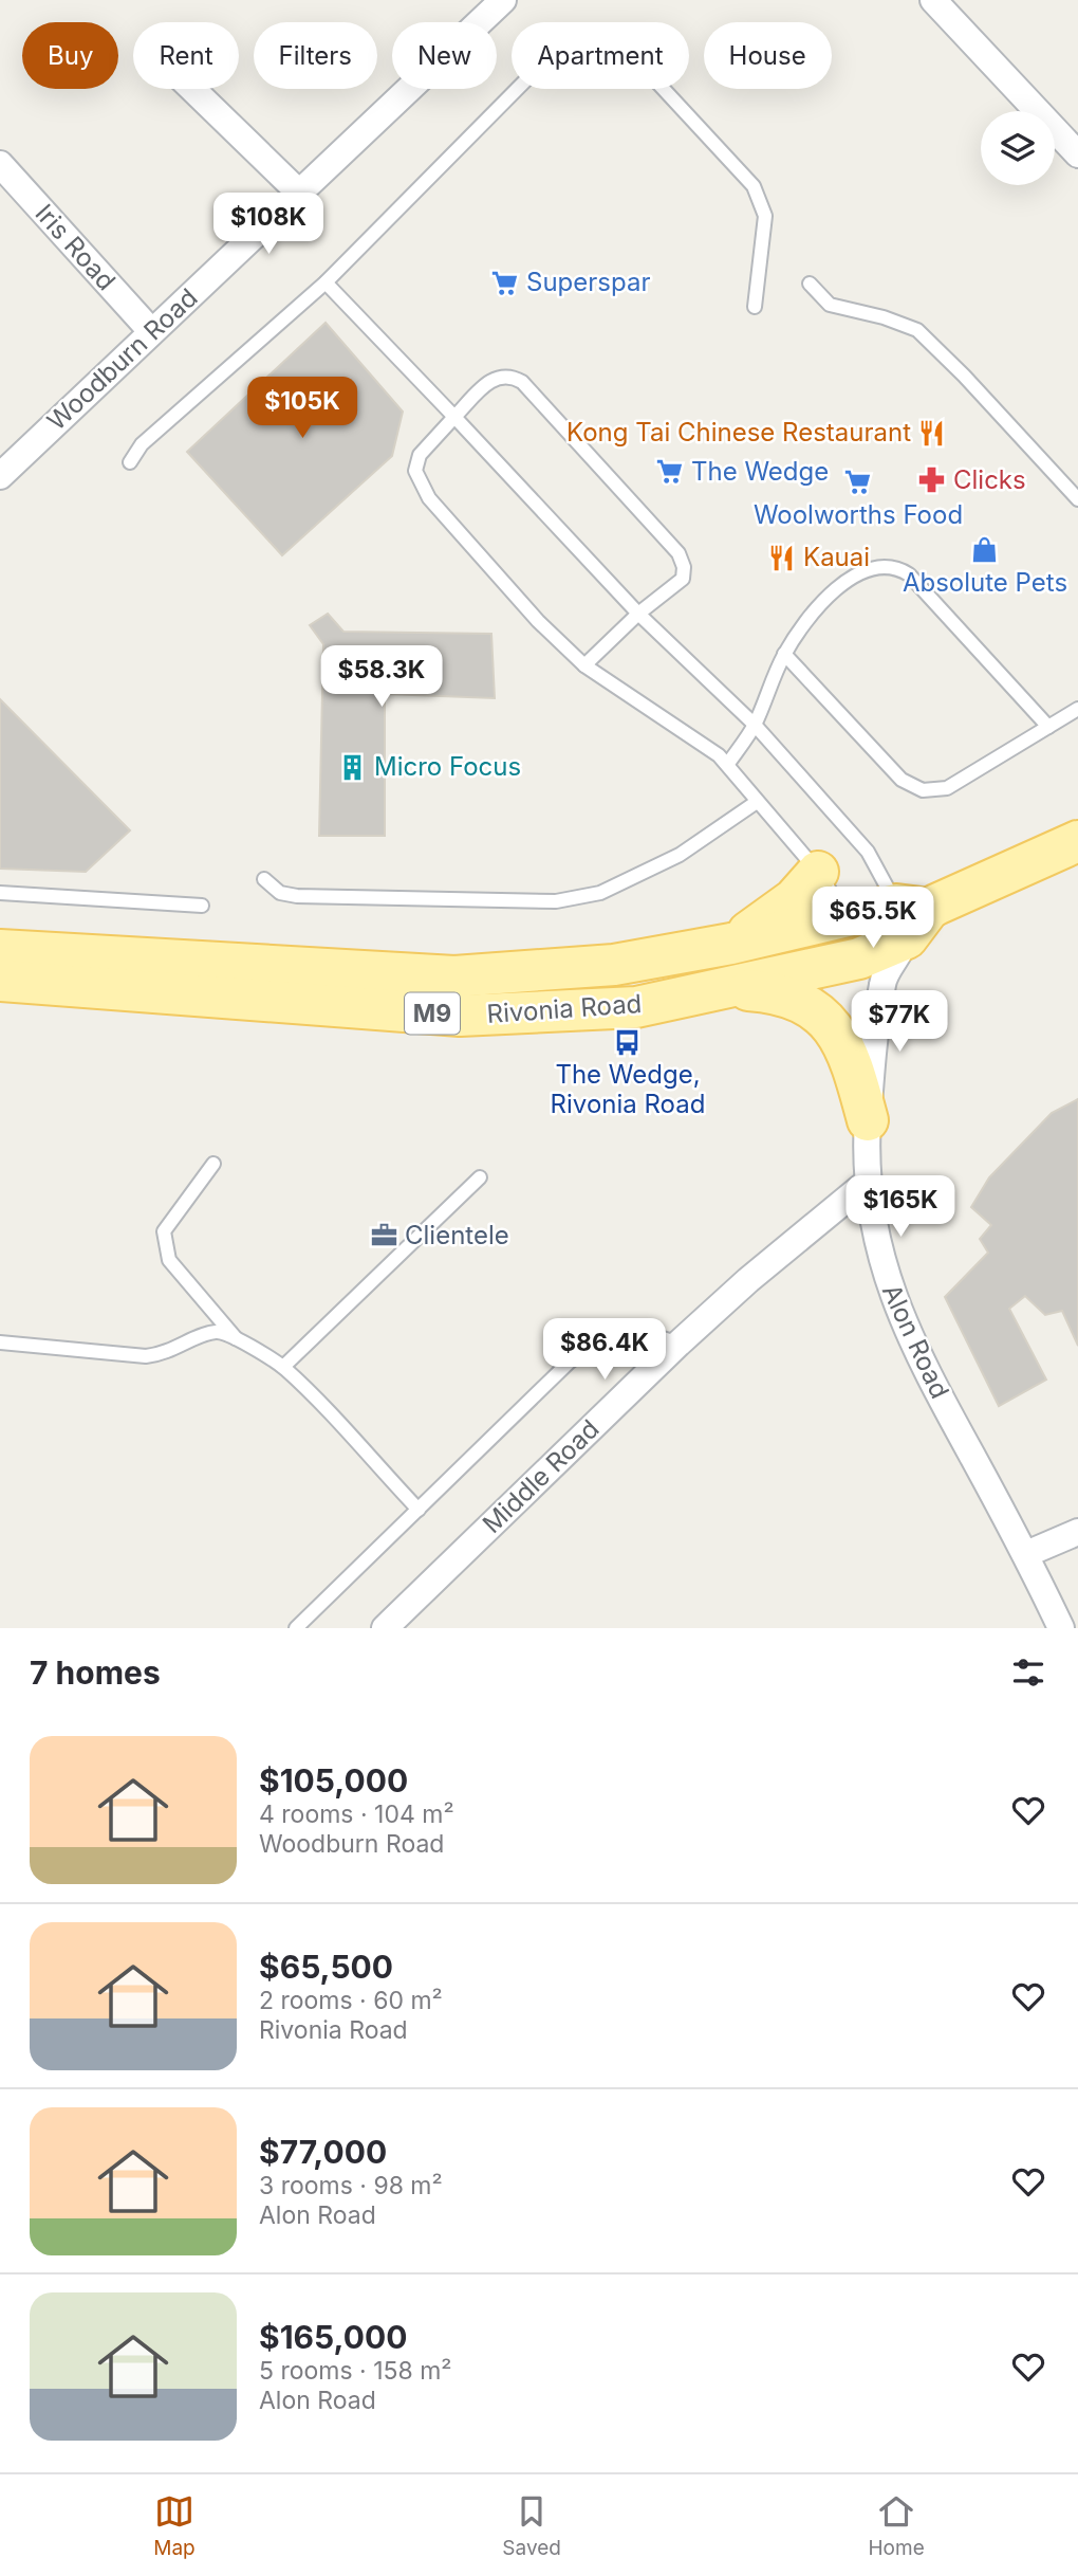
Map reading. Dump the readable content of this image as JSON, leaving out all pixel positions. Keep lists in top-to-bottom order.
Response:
{
  "streets": {
    "main road": ["Rivonia Road", "M9"],
    "street": [
      "Iris Road",
      "Woodburn Road",
      "Alon Road",
      "Middle Road"
    ]
  },
  "crossings": [
    ["Iris Road", "Woodburn Road"],
    ["Rivonia Road", "Alon Road"],
    ["Alon Road", "Middle Road"]
  ],
  "places": {
    "supermarket": ["Superspar", "The Wedge", "Woolworths Food"],
    "restaurant": ["Kong Tai Chinese Restaurant", "Kauai"],
    "pharmacy": ["Clicks"],
    "shop": ["Absolute Pets"],
    "building": ["Micro Focus"],
    "bus stop": ["The Wedge, Rivonia Road"],
    "office": ["Clientele"]
  },
  "page": {
    "chip": [
      "Buy",
      "Rent",
      "Filters",
      "New",
      "Apartment",
      "House"
    ],
    "price": [
      "$108K",
      "$105K",
      "$58.3K",
      "$65.5K",
      "$77K",
      "$165K",
      "$86.4K"
    ],
    "heading": "7 homes",
    "list": [
      {
        "name": "$105,000",
        "note": "4 rooms · 104 m² · Woodburn Road"
      },
      {
        "name": "$65,500",
        "note": "2 rooms · 60 m² · Rivonia Road"
      },
      {
        "name": "$77,000",
        "note": "3 rooms · 98 m² · Alon Road"
      },
      {
        "name": "$165,000",
        "note": "5 rooms · 158 m² · Alon Road"
      }
    ],
    "tabs": ["Map", "Saved", "Home"]
  }
}
